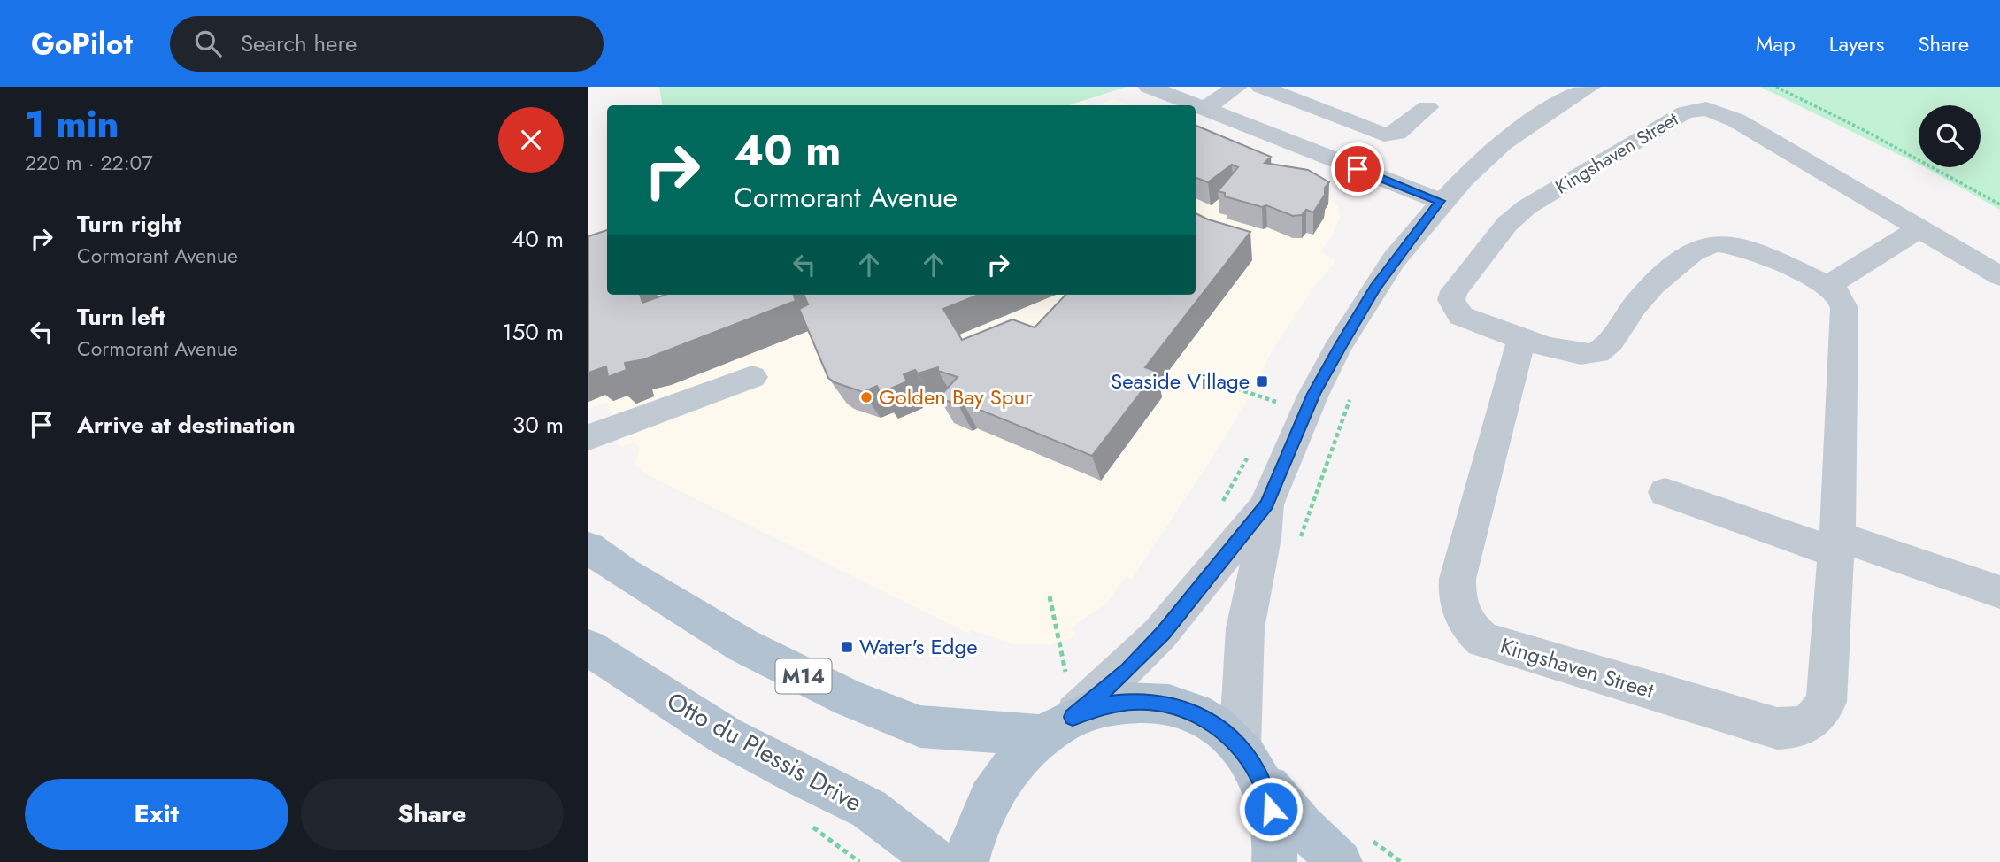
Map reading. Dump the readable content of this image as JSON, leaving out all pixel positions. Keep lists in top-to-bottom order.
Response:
{
  "streets": {
    "main road": ["M14", "Otto du Plessis Drive"],
    "street": ["Kingshaven Street"]
  },
  "places": {
    "transit": ["Seaside Village", "Water's Edge"],
    "other": ["Golden Bay Spur"]
  },
  "page": {
    "header": "GoPilot",
    "search": "Search here",
    "nav": ["Map", "Layers", "Share"],
    "heading": ["1 min", "220 m · 22:07"],
    "turn": ["40 m", "Cormorant Avenue"],
    "list": [
      {
        "name": "Turn right",
        "note": "Cormorant Avenue",
        "value": "40 m"
      },
      {
        "name": "Turn left",
        "note": "Cormorant Avenue",
        "value": "150 m"
      },
      {
        "name": "Arrive at destination",
        "value": "30 m"
      }
    ],
    "buttons": ["Exit", "Share"]
  }
}
